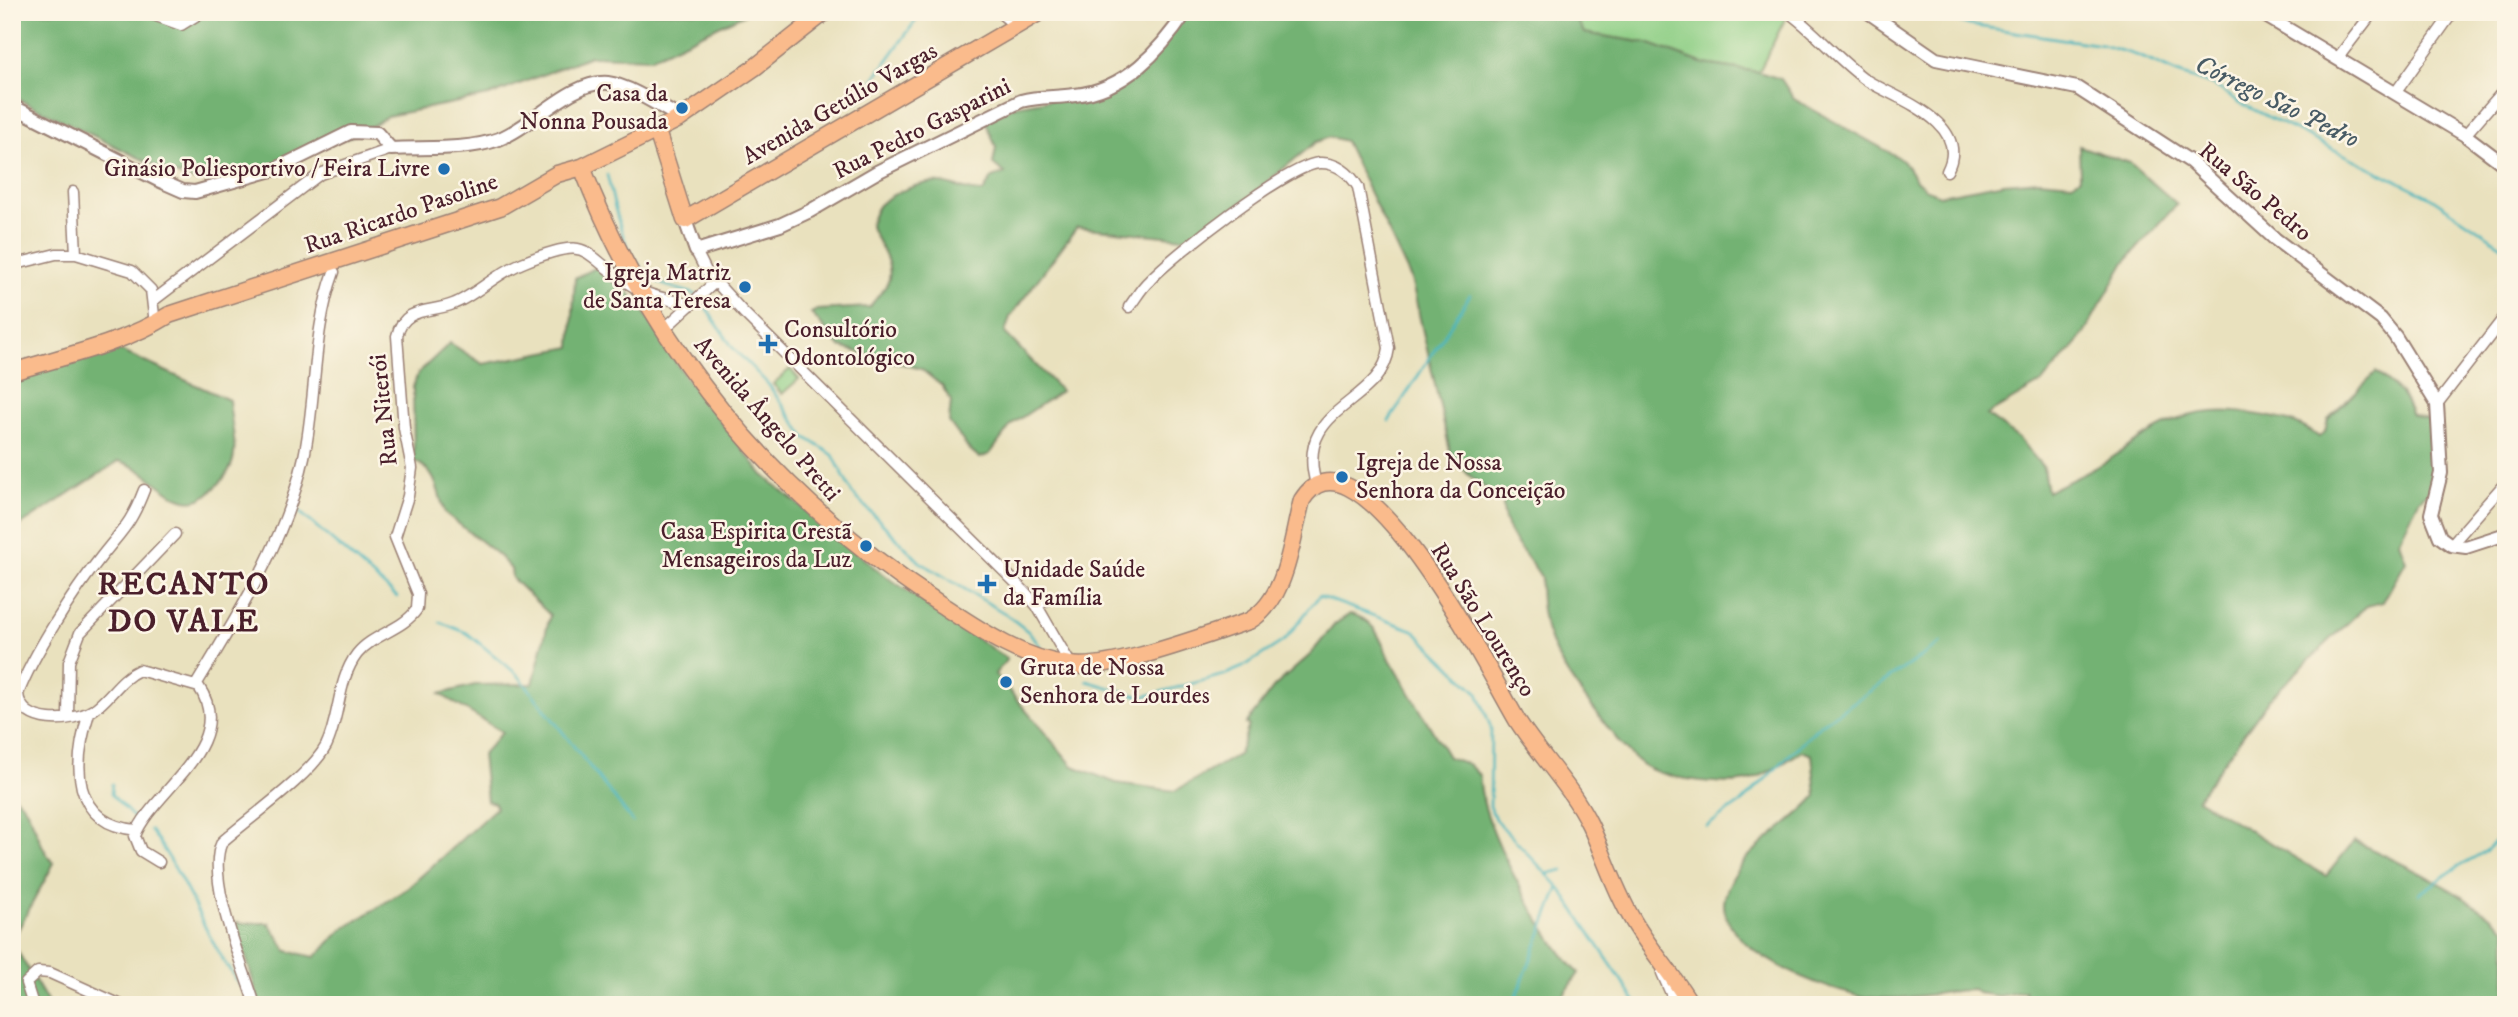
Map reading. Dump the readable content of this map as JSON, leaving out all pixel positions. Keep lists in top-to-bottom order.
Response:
{
  "streets": {
    "main road": [
      "Avenida Getúlio Vargas",
      "Rua Ricardo Pasoline",
      "Avenida Ângelo Pretti",
      "Rua São Lourenço"
    ],
    "street": ["Rua Pedro Gasparini", "Rua São Pedro", "Rua Niterói"]
  },
  "crossings": [
    ["Rua Ricardo Pasoline", "Avenida Ângelo Pretti"],
    ["Rua Niterói", "Avenida Ângelo Pretti"]
  ],
  "districts": ["RECANTO DO VALE"],
  "water": ["Córrego São Pedro"],
  "places": {
    "other": [
      "Casa da Nonna Pousada",
      "Ginásio Poliesportivo / Feira Livre",
      "Igreja Matriz de Santa Teresa",
      "Igreja de Nossa Senhora da Conceição",
      "Casa Espirita Crestã Mensageiros da Luz",
      "Gruta de Nossa Senhora de Lourdes"
    ],
    "health": ["Consultório Odontológico", "Unidade Saúde da Família"]
  }
}
